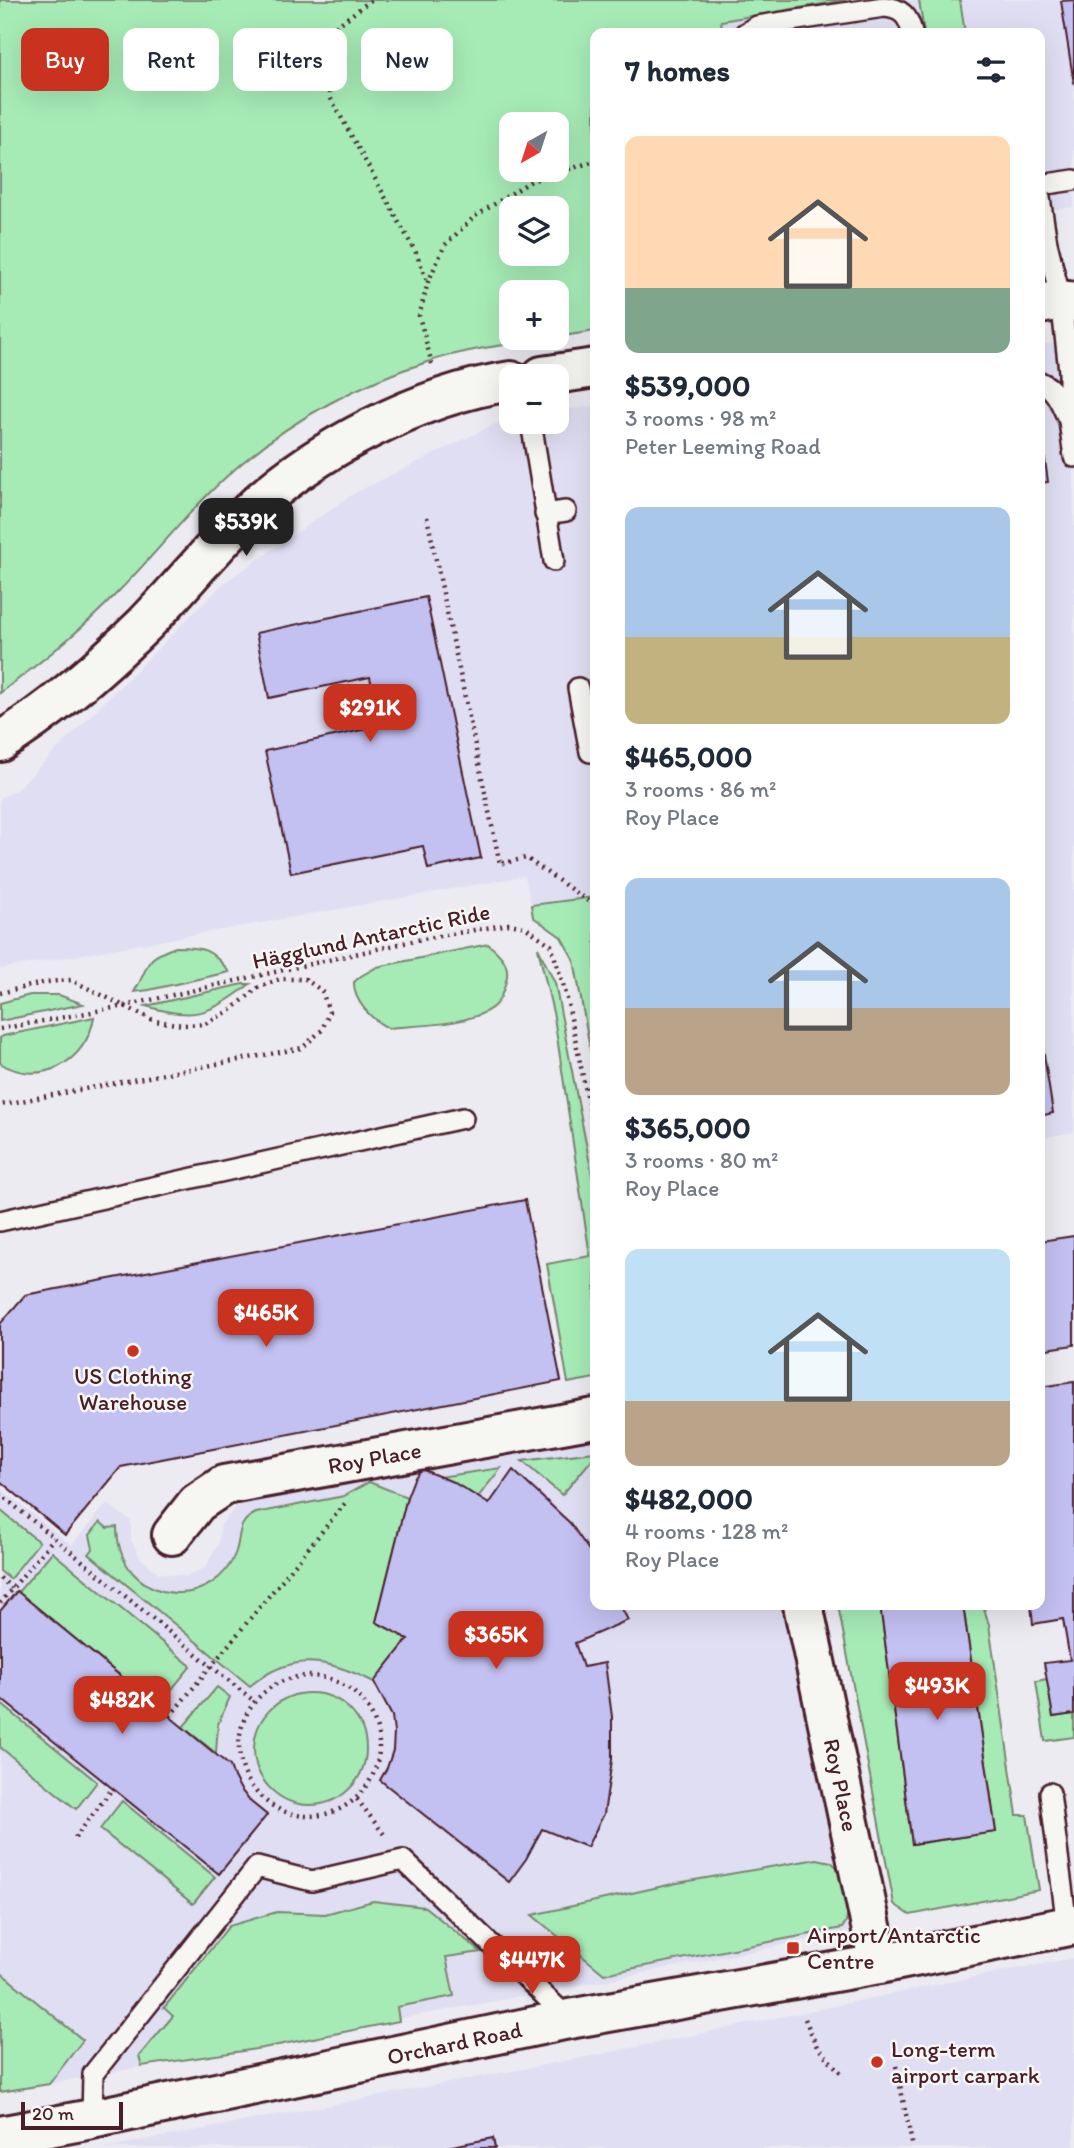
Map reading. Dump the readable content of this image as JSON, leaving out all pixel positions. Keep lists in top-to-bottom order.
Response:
{
  "streets": {
    "street": ["Roy Place", "Orchard Road"],
    "path": ["Hägglund Antarctic Ride"]
  },
  "crossings": [
    ["Roy Place", "Orchard Road"]
  ],
  "places": {
    "other": ["US Clothing Warehouse", "Long-term airport carpark"],
    "transit": ["Airport/Antarctic Centre"]
  },
  "scale_bar": "20 m",
  "north": "bottom left",
  "page": {
    "chip": [
      "Buy",
      "Rent",
      "Filters",
      "New"
    ],
    "heading": "7 homes",
    "map_buttons": ["+", "−"],
    "list": [
      {
        "name": "$539,000",
        "note": "3 rooms · 98 m² · Peter Leeming Road"
      },
      {
        "name": "$465,000",
        "note": "3 rooms · 86 m² · Roy Place"
      },
      {
        "name": "$365,000",
        "note": "3 rooms · 80 m² · Roy Place"
      },
      {
        "name": "$482,000",
        "note": "4 rooms · 128 m² · Roy Place"
      }
    ],
    "price": [
      "$539K",
      "$291K",
      "$465K",
      "$365K",
      "$493K",
      "$482K",
      "$447K"
    ],
    "scale": "20 m"
  }
}
